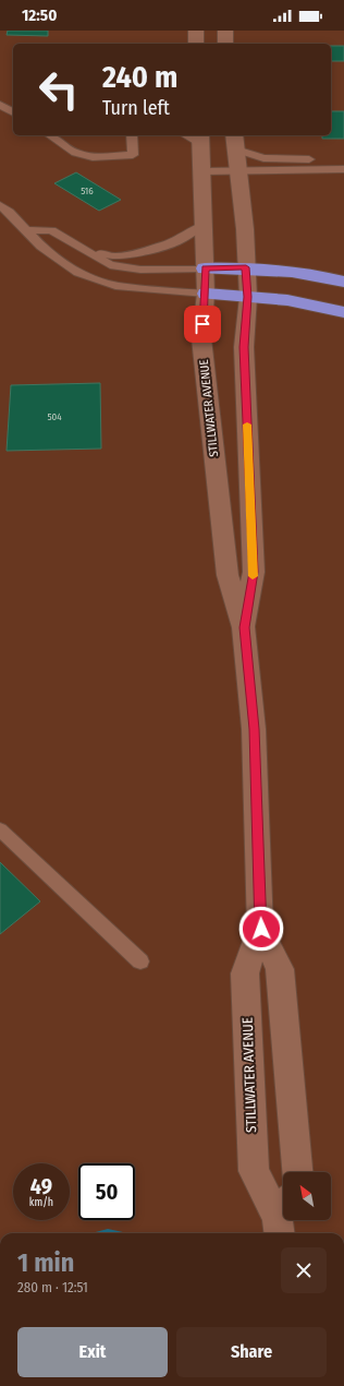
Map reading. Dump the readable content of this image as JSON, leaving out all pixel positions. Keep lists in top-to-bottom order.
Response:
{
  "streets": {
    "main road": ["STILLWATER AVENUE"]
  },
  "house_numbers": ["516", "504"],
  "north": "top left",
  "page": {
    "status": "12:50",
    "turn": ["240 m", "Turn left"],
    "speed": "49 km/h",
    "limit": "50",
    "heading": ["1 min", "280 m · 12:51"],
    "buttons": ["Exit", "Share"]
  }
}
